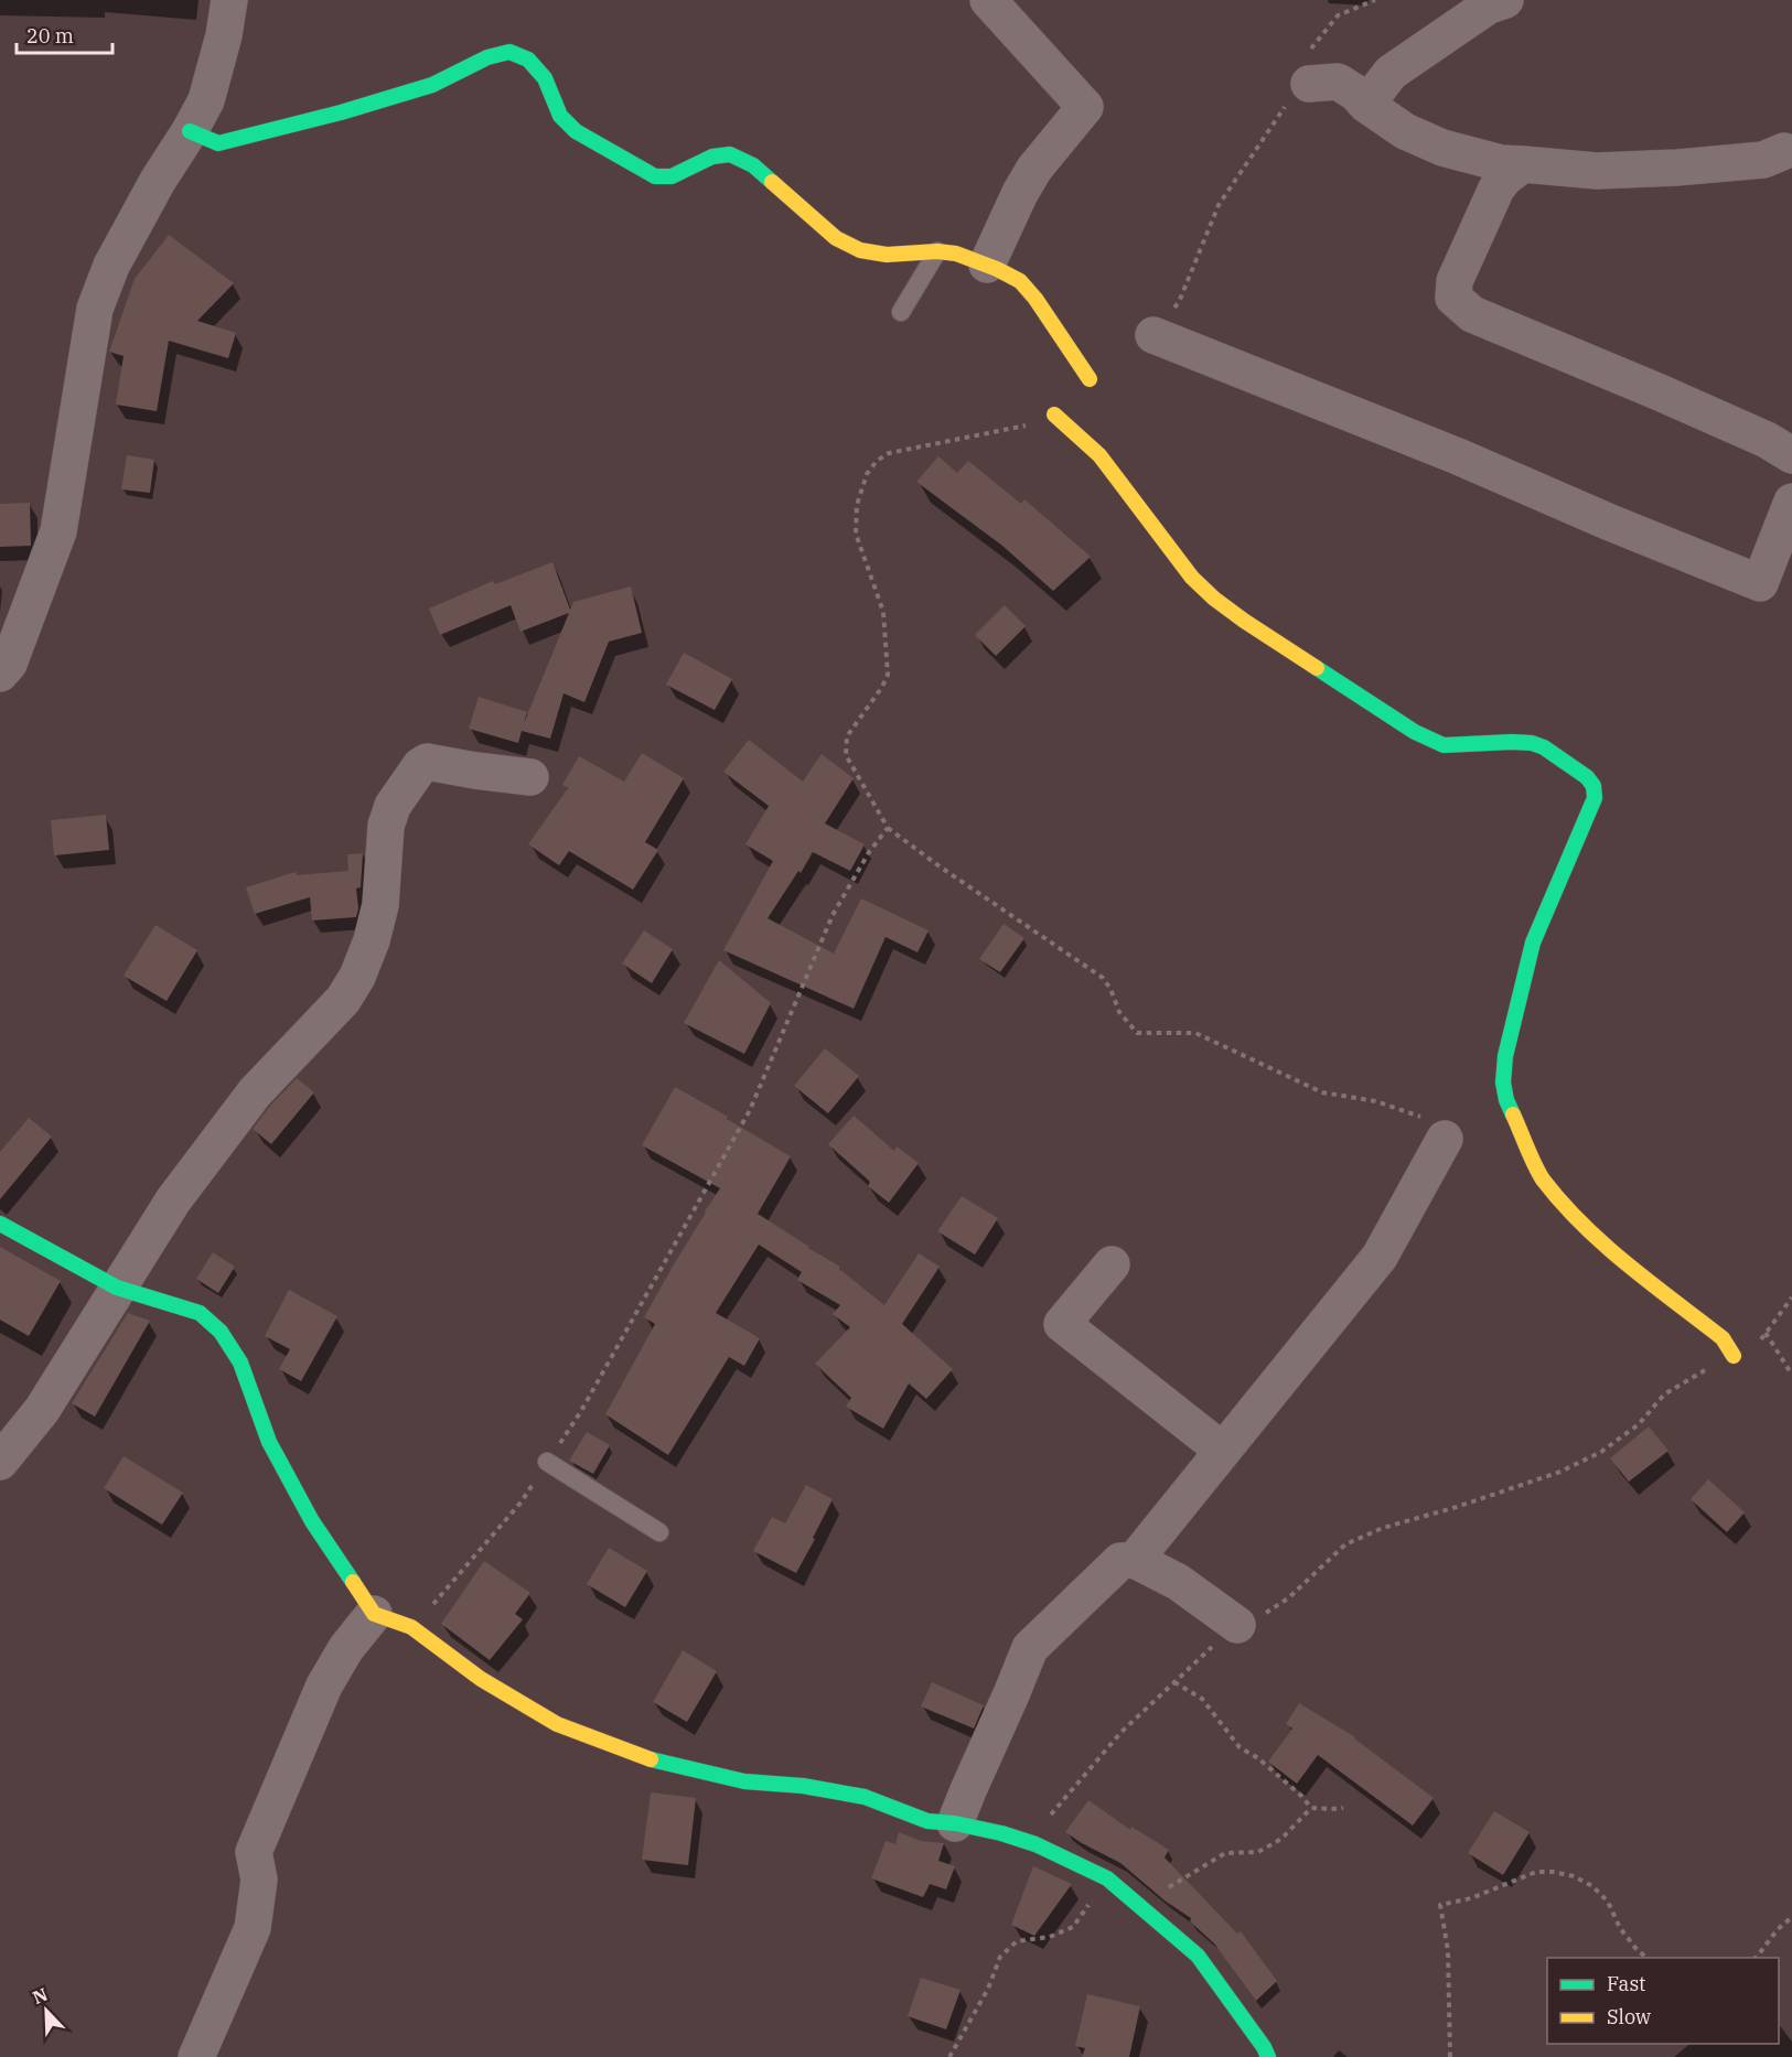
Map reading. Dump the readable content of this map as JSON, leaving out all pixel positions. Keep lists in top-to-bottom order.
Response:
{
  "legend": ["Fast", "Slow"],
  "scale_bar": "20 m",
  "north": "top left"
}
